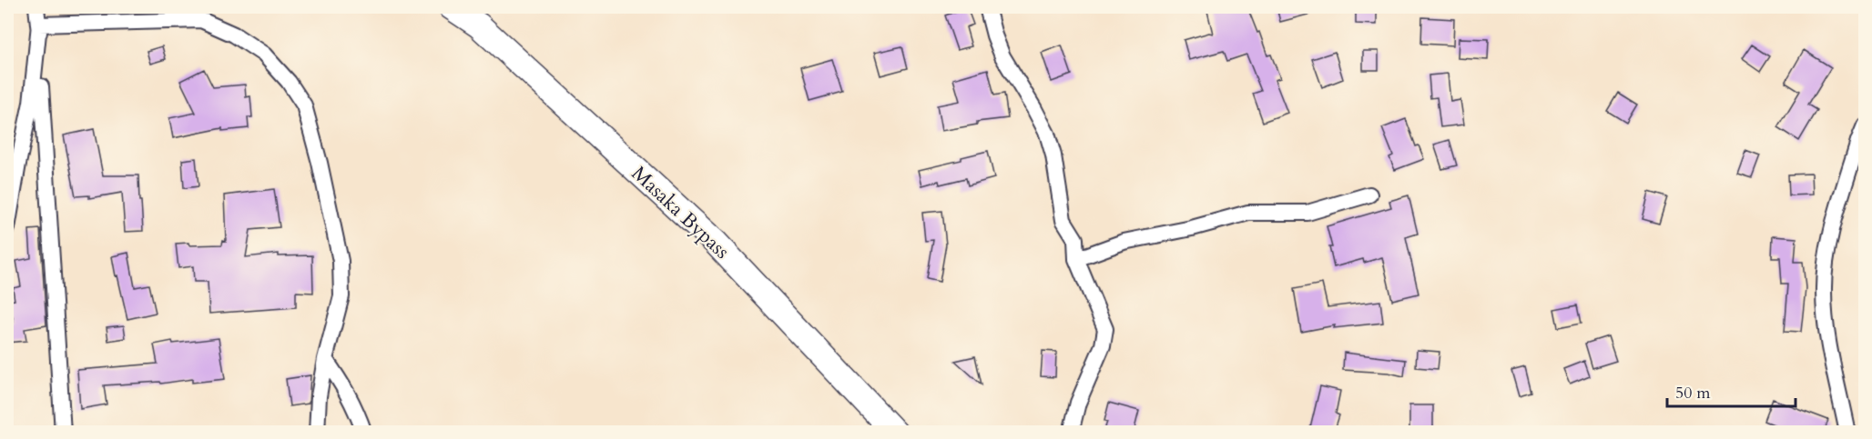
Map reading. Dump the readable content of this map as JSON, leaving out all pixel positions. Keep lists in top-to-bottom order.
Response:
{
  "streets": {
    "highway": ["Masaka Bypass"]
  },
  "scale_bar": "50 m"
}
